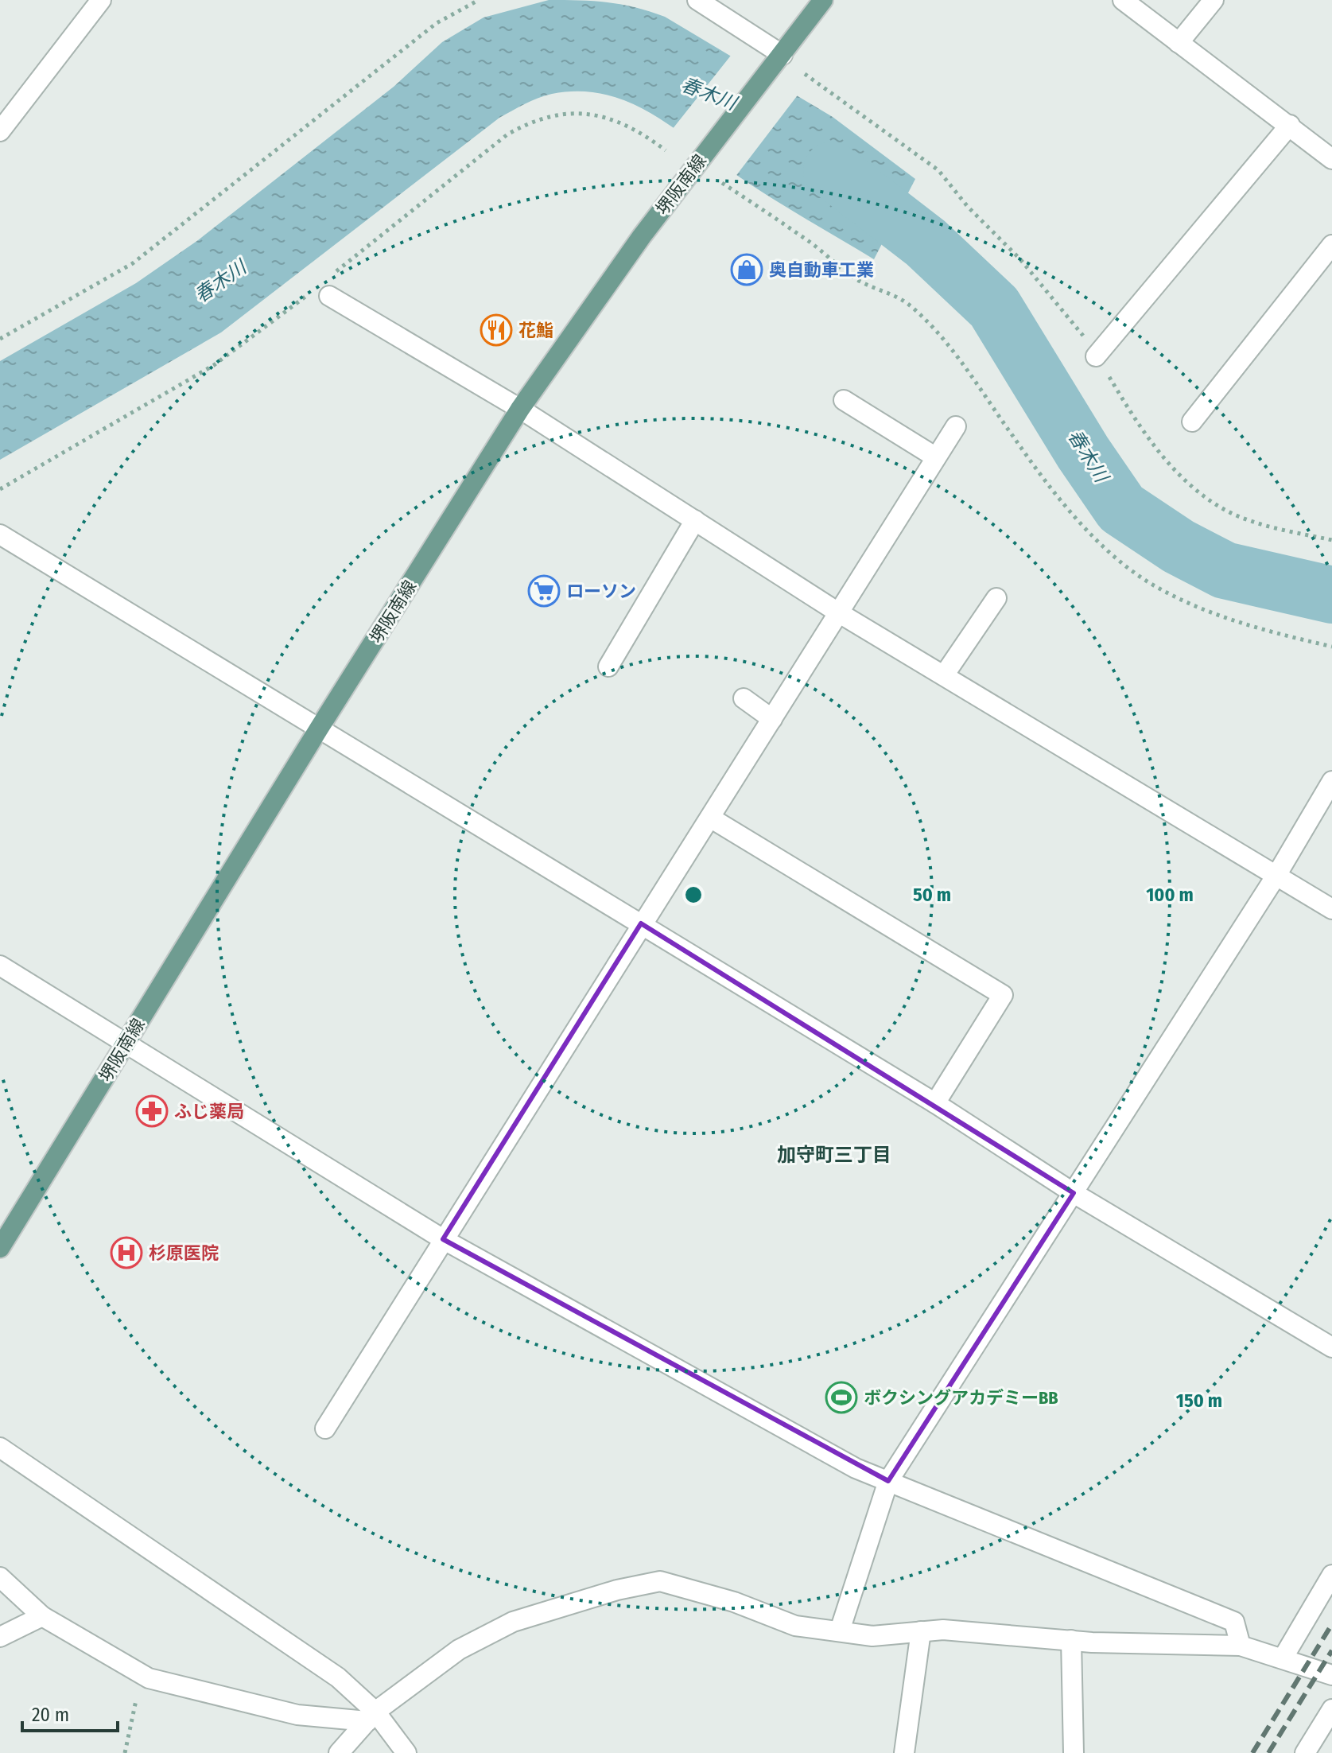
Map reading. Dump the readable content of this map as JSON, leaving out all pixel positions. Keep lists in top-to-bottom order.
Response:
{
  "streets": {
    "main road": ["堺阪南線"]
  },
  "districts": ["加守町三丁目"],
  "water": ["春木川"],
  "places": {
    "shop": ["奥自動車工業"],
    "restaurant": ["花鮨"],
    "supermarket": ["ローソン"],
    "pharmacy": ["ふじ薬局"],
    "hospital": ["杉原医院"],
    "sports": ["ボクシングアカデミーBB"]
  },
  "scale_bar": "20 m",
  "rings": ["50 m", "100 m", "150 m"]
}
